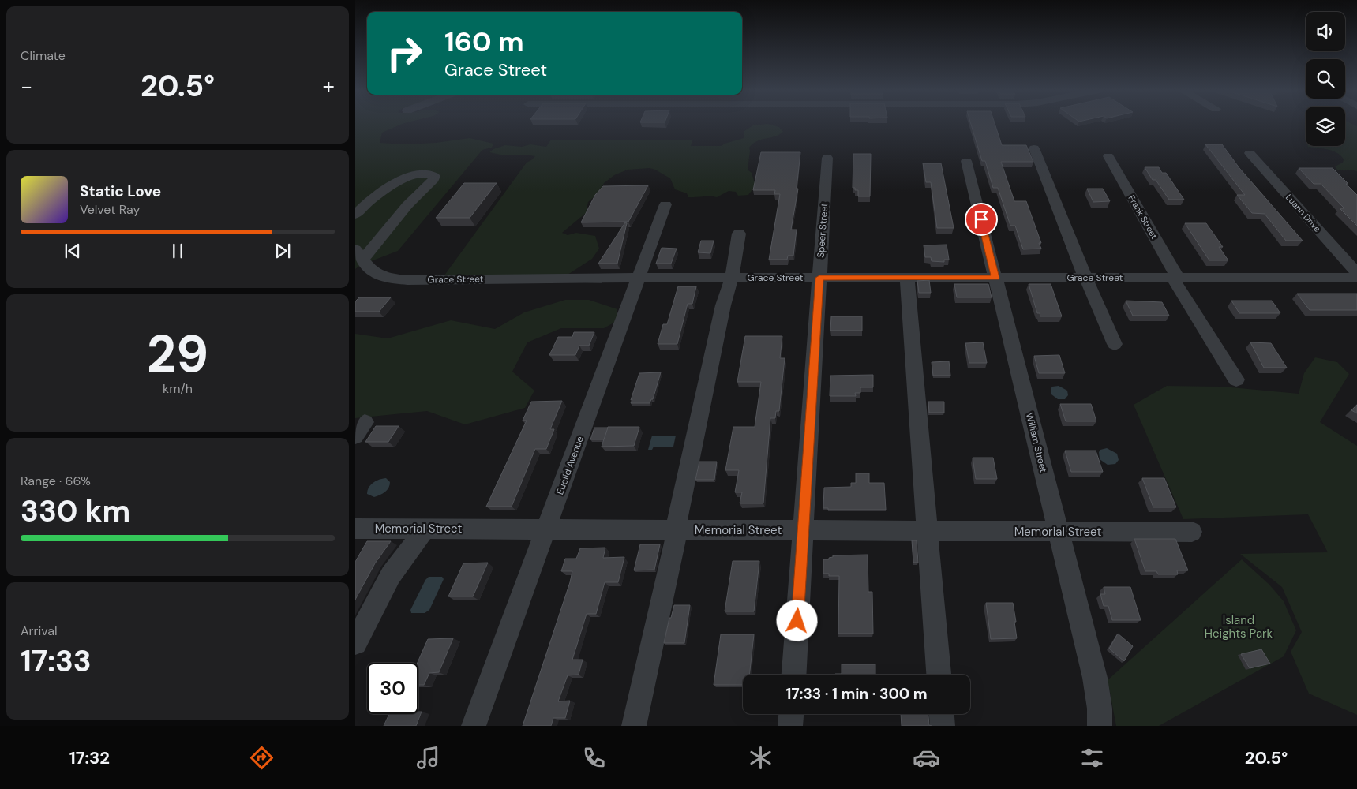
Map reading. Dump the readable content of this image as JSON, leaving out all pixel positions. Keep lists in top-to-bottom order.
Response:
{
  "streets": {
    "street": [
      "Luann Drive",
      "Frank Street",
      "Speer Street",
      "Grace Street",
      "William Street",
      "Euclid Avenue",
      "Memorial Street"
    ]
  },
  "crossings": [
    ["Frank Street", "Grace Street"],
    ["Speer Street", "Grace Street"],
    ["Speer Street", "Memorial Street"],
    ["Grace Street", "William Street"],
    ["Grace Street", "Euclid Avenue"],
    ["William Street", "Memorial Street"],
    ["Euclid Avenue", "Memorial Street"]
  ],
  "parks": ["Island Heights Park"],
  "page": {
    "tile": [
      "Climate",
      ["29", "km/h"],
      ["Range · 66%", "330 km"],
      ["Arrival", "17:33"]
    ],
    "turn": ["160 m", "Grace Street"],
    "heat": ["−", "20.5°", "+"],
    "song": ["Static Love", "Velvet Ray"],
    "limit": "30",
    "trip": "17:33 · 1 min · 300 m",
    "tabs": ["17:32", "20.5°"]
  }
}
